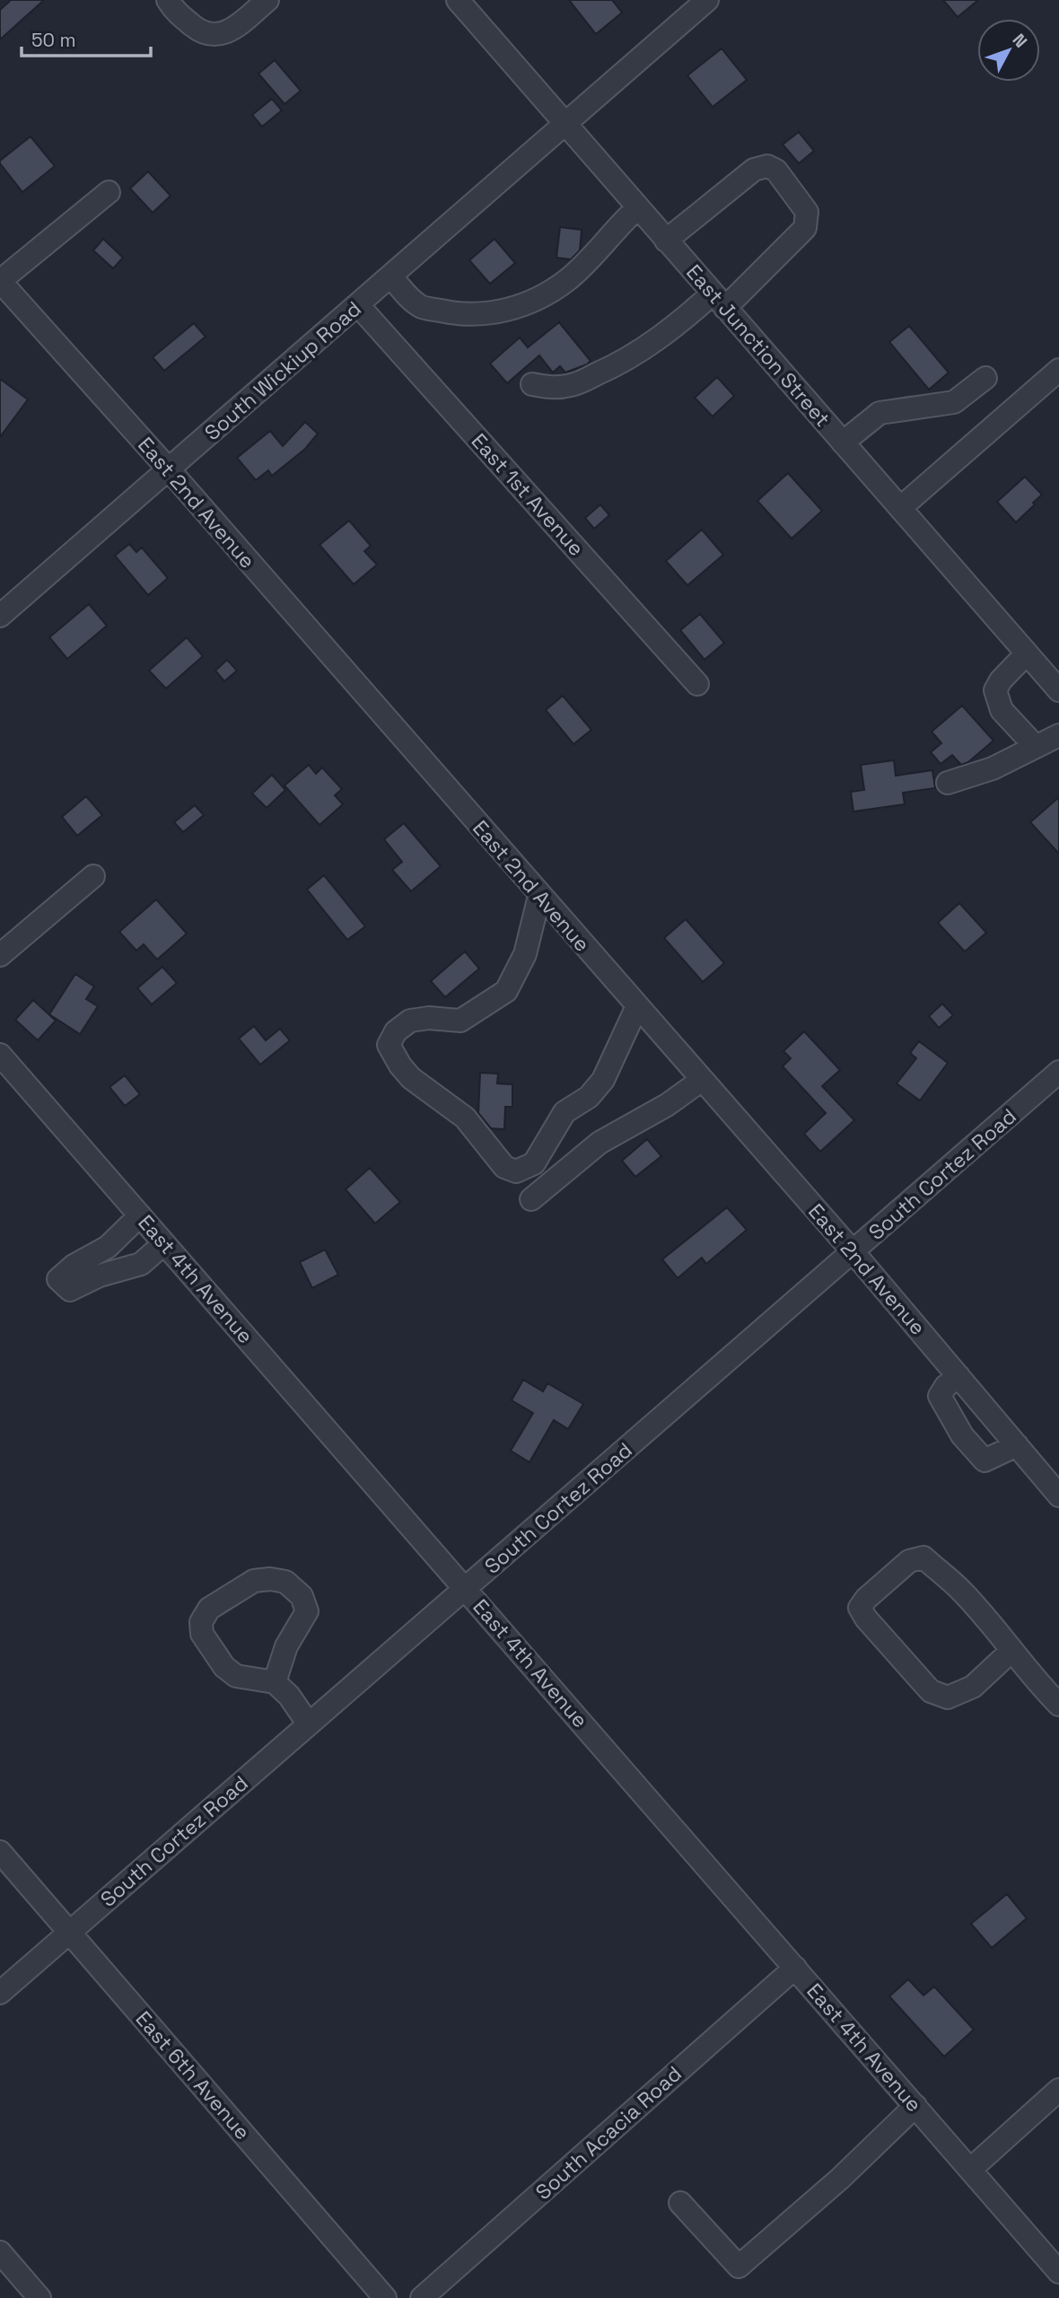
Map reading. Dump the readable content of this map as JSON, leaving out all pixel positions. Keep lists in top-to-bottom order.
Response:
{
  "streets": {
    "street": [
      "East Junction Street",
      "South Wickiup Road",
      "East 1st Avenue",
      "East 2nd Avenue",
      "South Cortez Road",
      "East 4th Avenue",
      "East 6th Avenue",
      "South Acacia Road"
    ]
  },
  "crossings": [
    ["East Junction Street", "South Wickiup Road"],
    ["South Wickiup Road", "East 1st Avenue"],
    ["South Wickiup Road", "East 2nd Avenue"],
    ["East 2nd Avenue", "South Cortez Road"],
    ["South Cortez Road", "East 4th Avenue"],
    ["South Cortez Road", "East 6th Avenue"],
    ["East 4th Avenue", "South Acacia Road"]
  ],
  "scale_bar": "50 m",
  "north": "top right"
}
